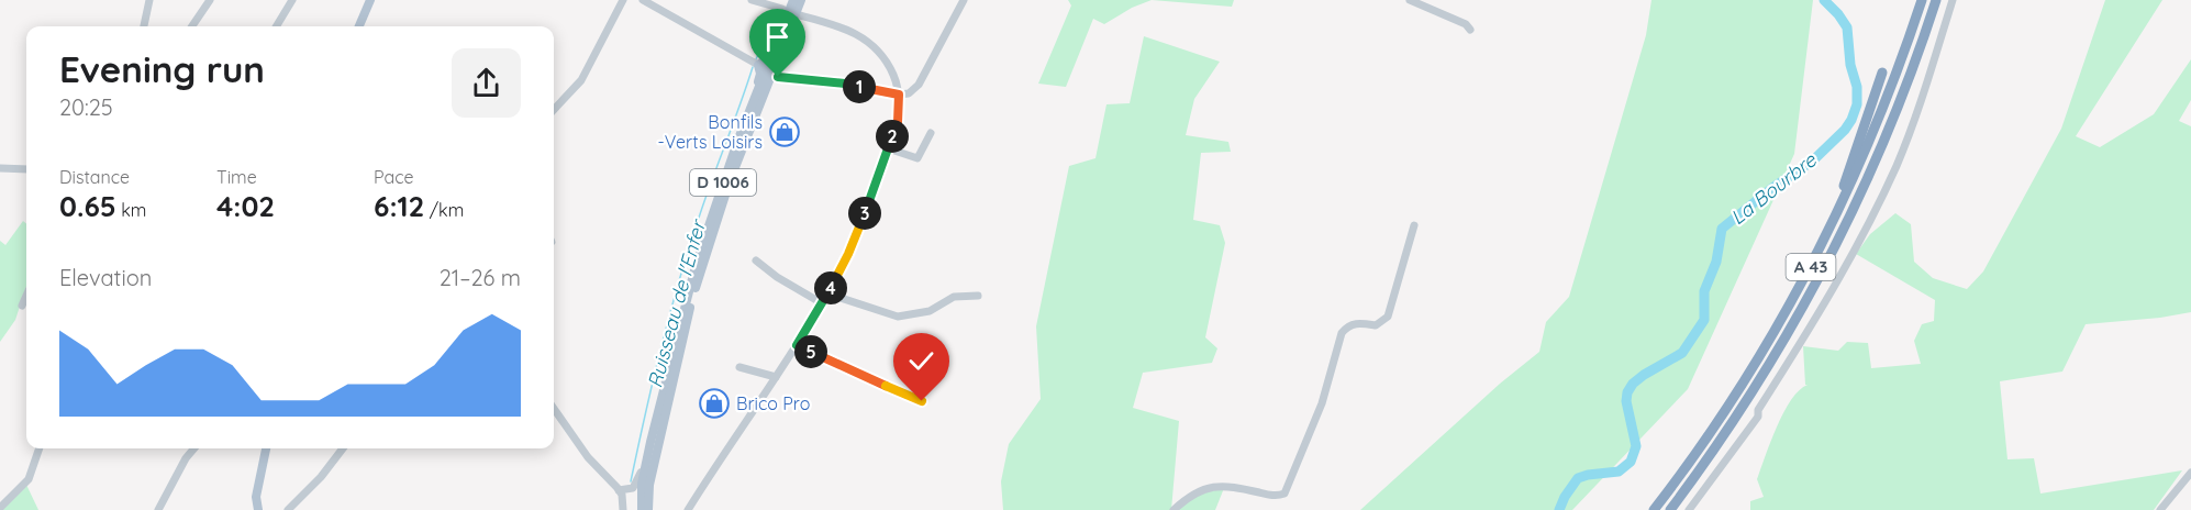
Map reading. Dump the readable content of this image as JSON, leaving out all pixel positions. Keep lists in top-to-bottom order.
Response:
{
  "streets": {
    "highway": ["A 43"],
    "main road": ["D 1006"]
  },
  "water": ["La Bourbre", "Ruisseau de l'Enfer"],
  "places": {
    "shop": ["Bonfils -Verts Loisirs", "Brico Pro"]
  },
  "page": {
    "heading": ["Evening run", "20:25"],
    "pins": [
      "1",
      "2",
      "3",
      "4",
      "5"
    ],
    "stats": [
      ["Distance", "0.65 km"],
      ["Time", "4:02"],
      ["Pace", "6:12 /km"]
    ],
    "chart": ["Elevation", "21–26 m"]
  }
}
